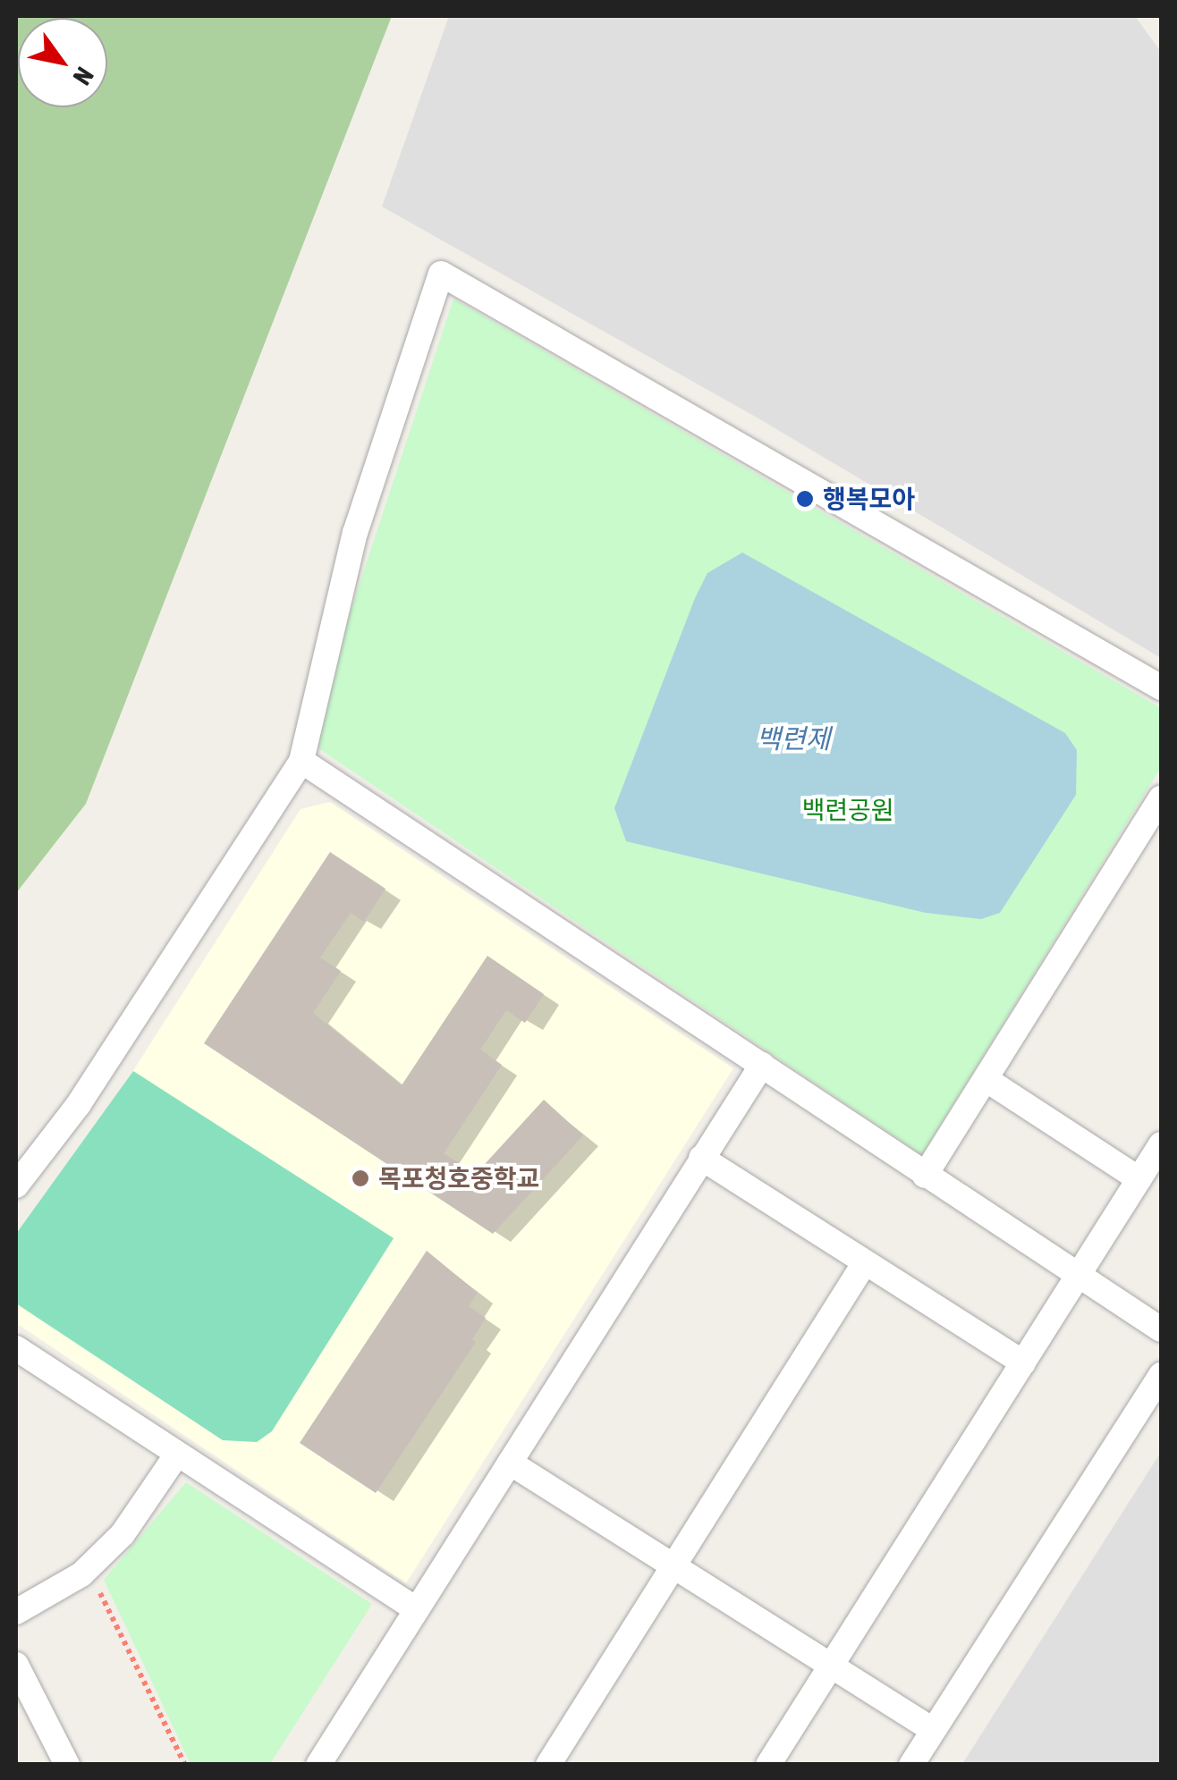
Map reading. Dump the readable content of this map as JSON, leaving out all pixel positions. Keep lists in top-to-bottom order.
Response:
{
  "water": ["백련제"],
  "parks": ["백련공원"],
  "places": ["행복모아", "목포청호중학교"],
  "north": "bottom right"
}
